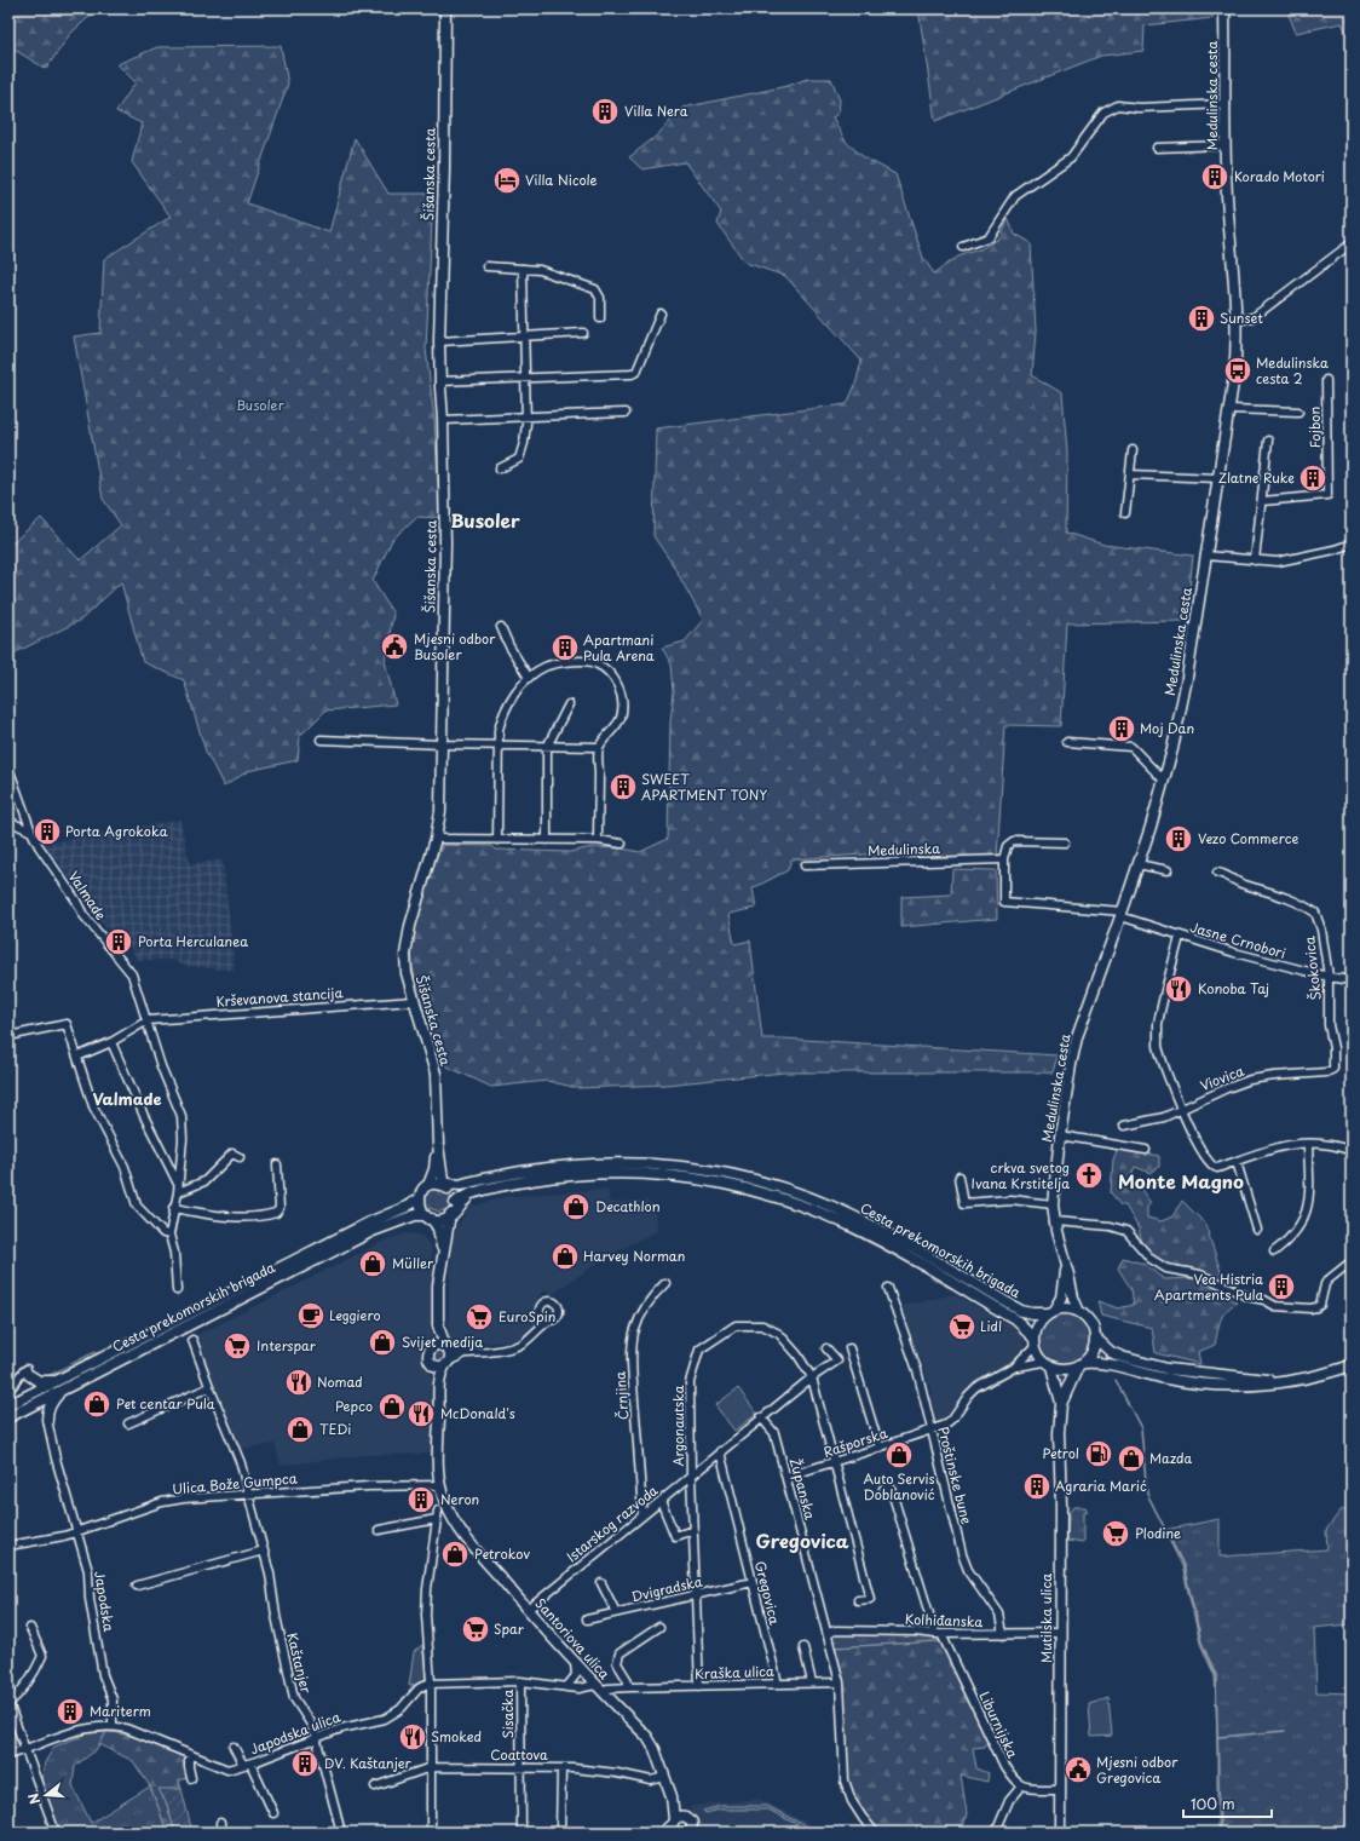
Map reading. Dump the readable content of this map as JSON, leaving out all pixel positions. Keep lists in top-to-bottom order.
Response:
{
  "streets": {
    "main road": [
      "Medulinska cesta",
      "Šišanska cesta",
      "Cesta prekomorskih brigada",
      "Mutilska ulica",
      "Santoriova ulica"
    ],
    "street": [
      "Fojbon",
      "Medulinska",
      "Valmade",
      "Jasne Crnobori",
      "Škokovica",
      "Krševanova stancija",
      "Viovica",
      "Črnjina",
      "Argonautska",
      "Rašporska",
      "Proštinske bune",
      "Ulica Bože Gumpca",
      "Županska",
      "Istarskog razvoda",
      "Dvigradska",
      "Gregovica",
      "Japodska",
      "Kolhiđanska",
      "Kaštanjer",
      "Kraška ulica",
      "Sisačka",
      "Liburnijska",
      "Japodska ulica",
      "Coattova"
    ]
  },
  "crossings": [
    ["Medulinska cesta", "Jasne Crnobori"],
    ["Šišanska cesta", "Krševanova stancija"],
    ["Šišanska cesta", "Cesta prekomorskih brigada"],
    ["Valmade", "Krševanova stancija"],
    ["Jasne Crnobori", "Škokovica"],
    ["Škokovica", "Viovica"],
    ["Cesta prekomorskih brigada", "Mutilska ulica"],
    ["Črnjina", "Istarskog razvoda"],
    ["Argonautska", "Rašporska"],
    ["Argonautska", "Istarskog razvoda"],
    ["Argonautska", "Dvigradska"],
    ["Argonautska", "Kraška ulica"],
    ["Rašporska", "Proštinske bune"],
    ["Rašporska", "Županska"],
    ["Proštinske bune", "Kolhiđanska"],
    ["Ulica Bože Gumpca", "Japodska"],
    ["Ulica Bože Gumpca", "Santoriova ulica"],
    ["Ulica Bože Gumpca", "Kaštanjer"],
    ["Županska", "Istarskog razvoda"],
    ["Županska", "Kolhiđanska"],
    ["Županska", "Kraška ulica"],
    ["Istarskog razvoda", "Gregovica"],
    ["Istarskog razvoda", "Santoriova ulica"],
    ["Dvigradska", "Gregovica"],
    ["Gregovica", "Kraška ulica"],
    ["Japodska", "Japodska ulica"],
    ["Mutilska ulica", "Kolhiđanska"],
    ["Kolhiđanska", "Liburnijska"],
    ["Santoriova ulica", "Kraška ulica"],
    ["Santoriova ulica", "Coattova"],
    ["Kaštanjer", "Japodska ulica"],
    ["Sisačka", "Coattova"]
  ],
  "districts": [
    "Busoler",
    "Valmade",
    "Monte Magno",
    "Gregovica"
  ],
  "parks": ["Busoler"],
  "places": {
    "building": [
      "Villa Nera",
      "Korado Motori",
      "Sunset",
      "Zlatne Ruke",
      "Apartmani Pula Arena",
      "Moj Dan",
      "SWEET APARTMENT TONY",
      "Porta Agrokoka",
      "Vezo Commerce",
      "Porta Herculanea",
      "Vea Histria Apartments Pula",
      "Agraria Marić",
      "Neron",
      "Mariterm",
      "DV. Kaštanjer"
    ],
    "hotel": ["Villa Nicole"],
    "bus stop": ["Medulinska cesta 2"],
    "public building": ["Mjesni odbor Busoler", "Mjesni odbor Gregovica"],
    "restaurant": [
      "Konoba Taj",
      "Nomad",
      "McDonald's",
      "Smoked"
    ],
    "church": ["crkva svetog Ivana Krstitelja"],
    "shop": [
      "Decathlon",
      "Harvey Norman",
      "Müller",
      "Svijet medija",
      "Pet centar Pula",
      "Pepco",
      "TEDi",
      "Auto Servis Doblanović",
      "Mazda",
      "Petrokov"
    ],
    "cafe": ["Leggiero"],
    "supermarket": [
      "EuroSpin",
      "Lidl",
      "Interspar",
      "Plodine",
      "Spar"
    ],
    "fuel station": ["Petrol"]
  },
  "scale_bar": "100 m",
  "north": "left"
}
